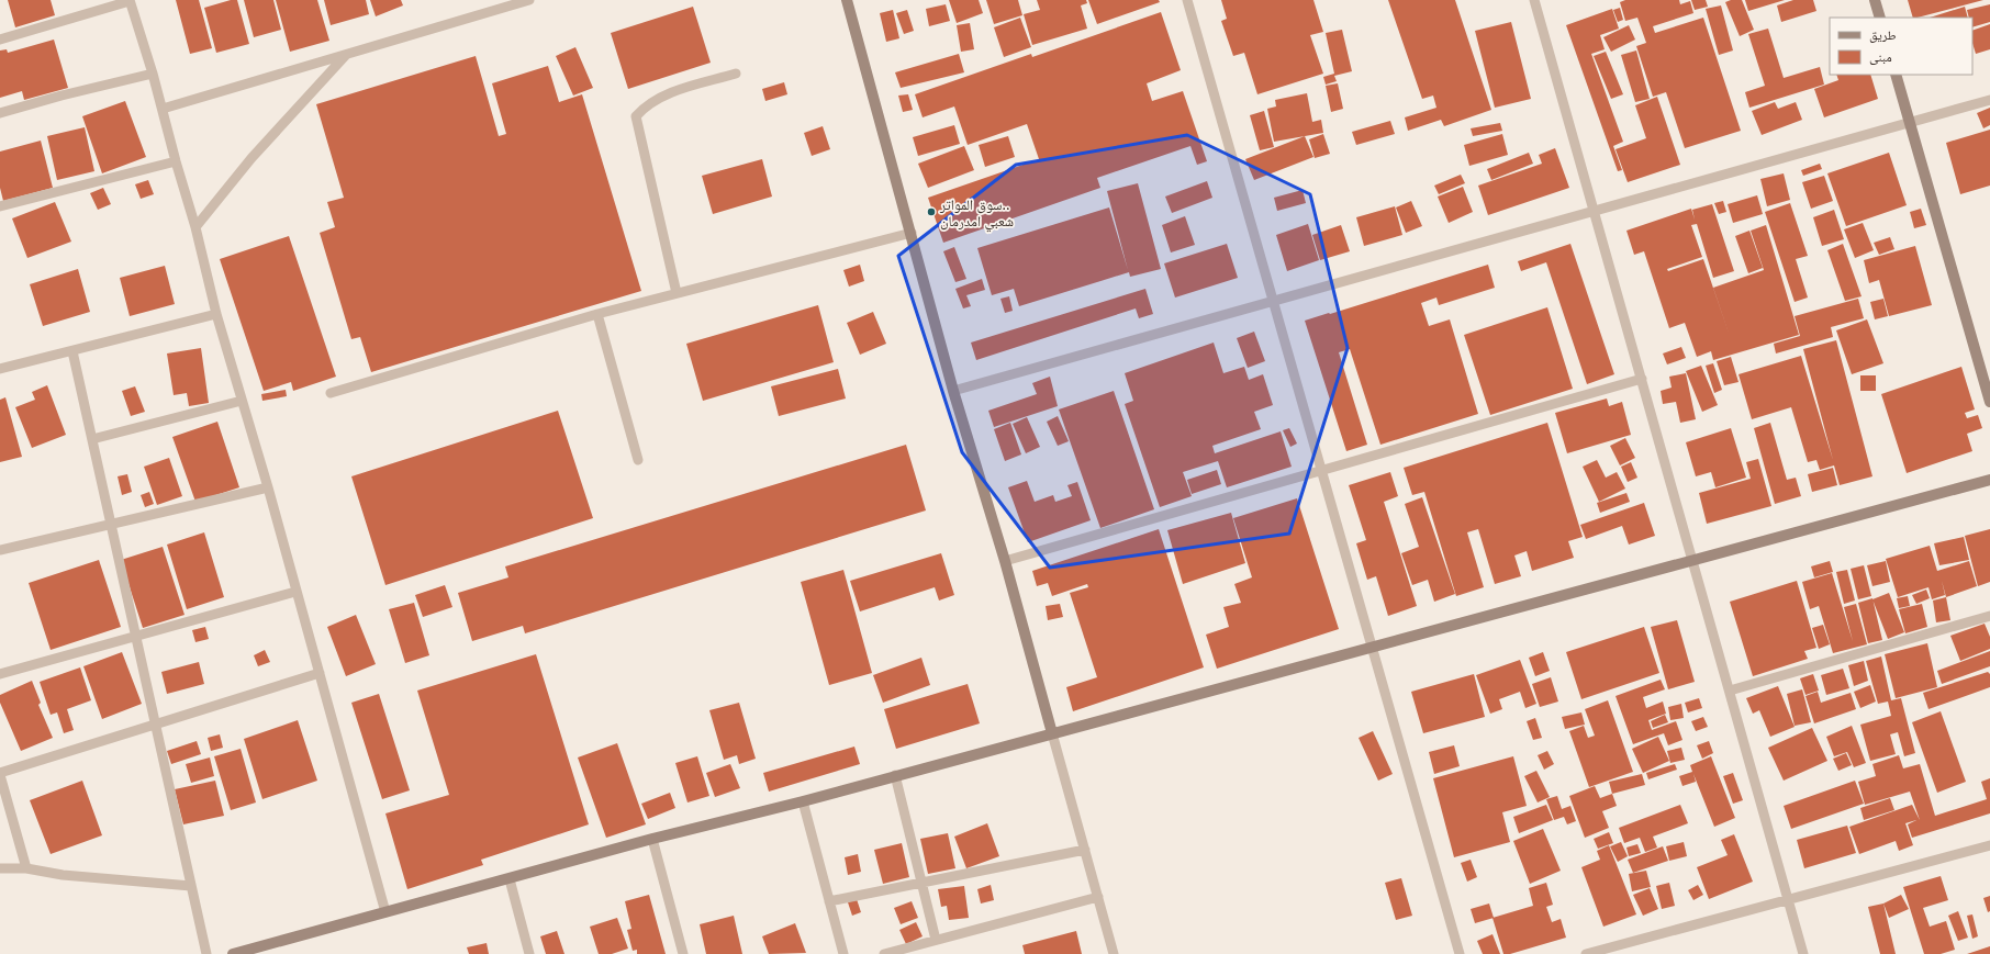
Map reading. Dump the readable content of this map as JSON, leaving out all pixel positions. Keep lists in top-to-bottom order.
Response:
{
  "places": ["سوق المواتر.. شعبي امدرمان"],
  "legend": ["طريق", "مبنى"]
}
